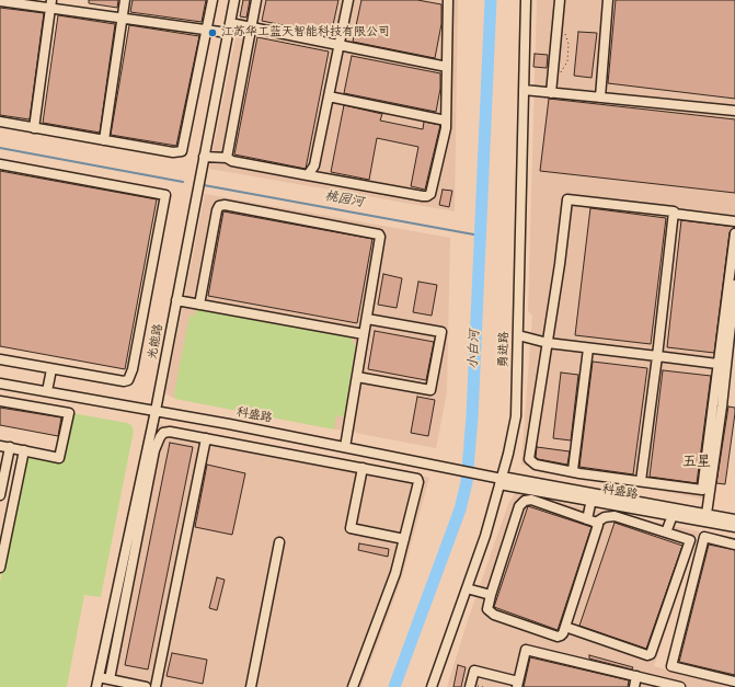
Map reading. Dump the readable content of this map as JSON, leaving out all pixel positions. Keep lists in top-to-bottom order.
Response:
{
  "streets": {
    "street": ["光能路", "勇进路", "科盛路"]
  },
  "crossings": [
    ["光能路", "科盛路"],
    ["勇进路", "科盛路"]
  ],
  "districts": ["五星"],
  "water": ["桃园河", "小白河"],
  "places": ["江苏华工蓝天智能科技有限公司"]
}
